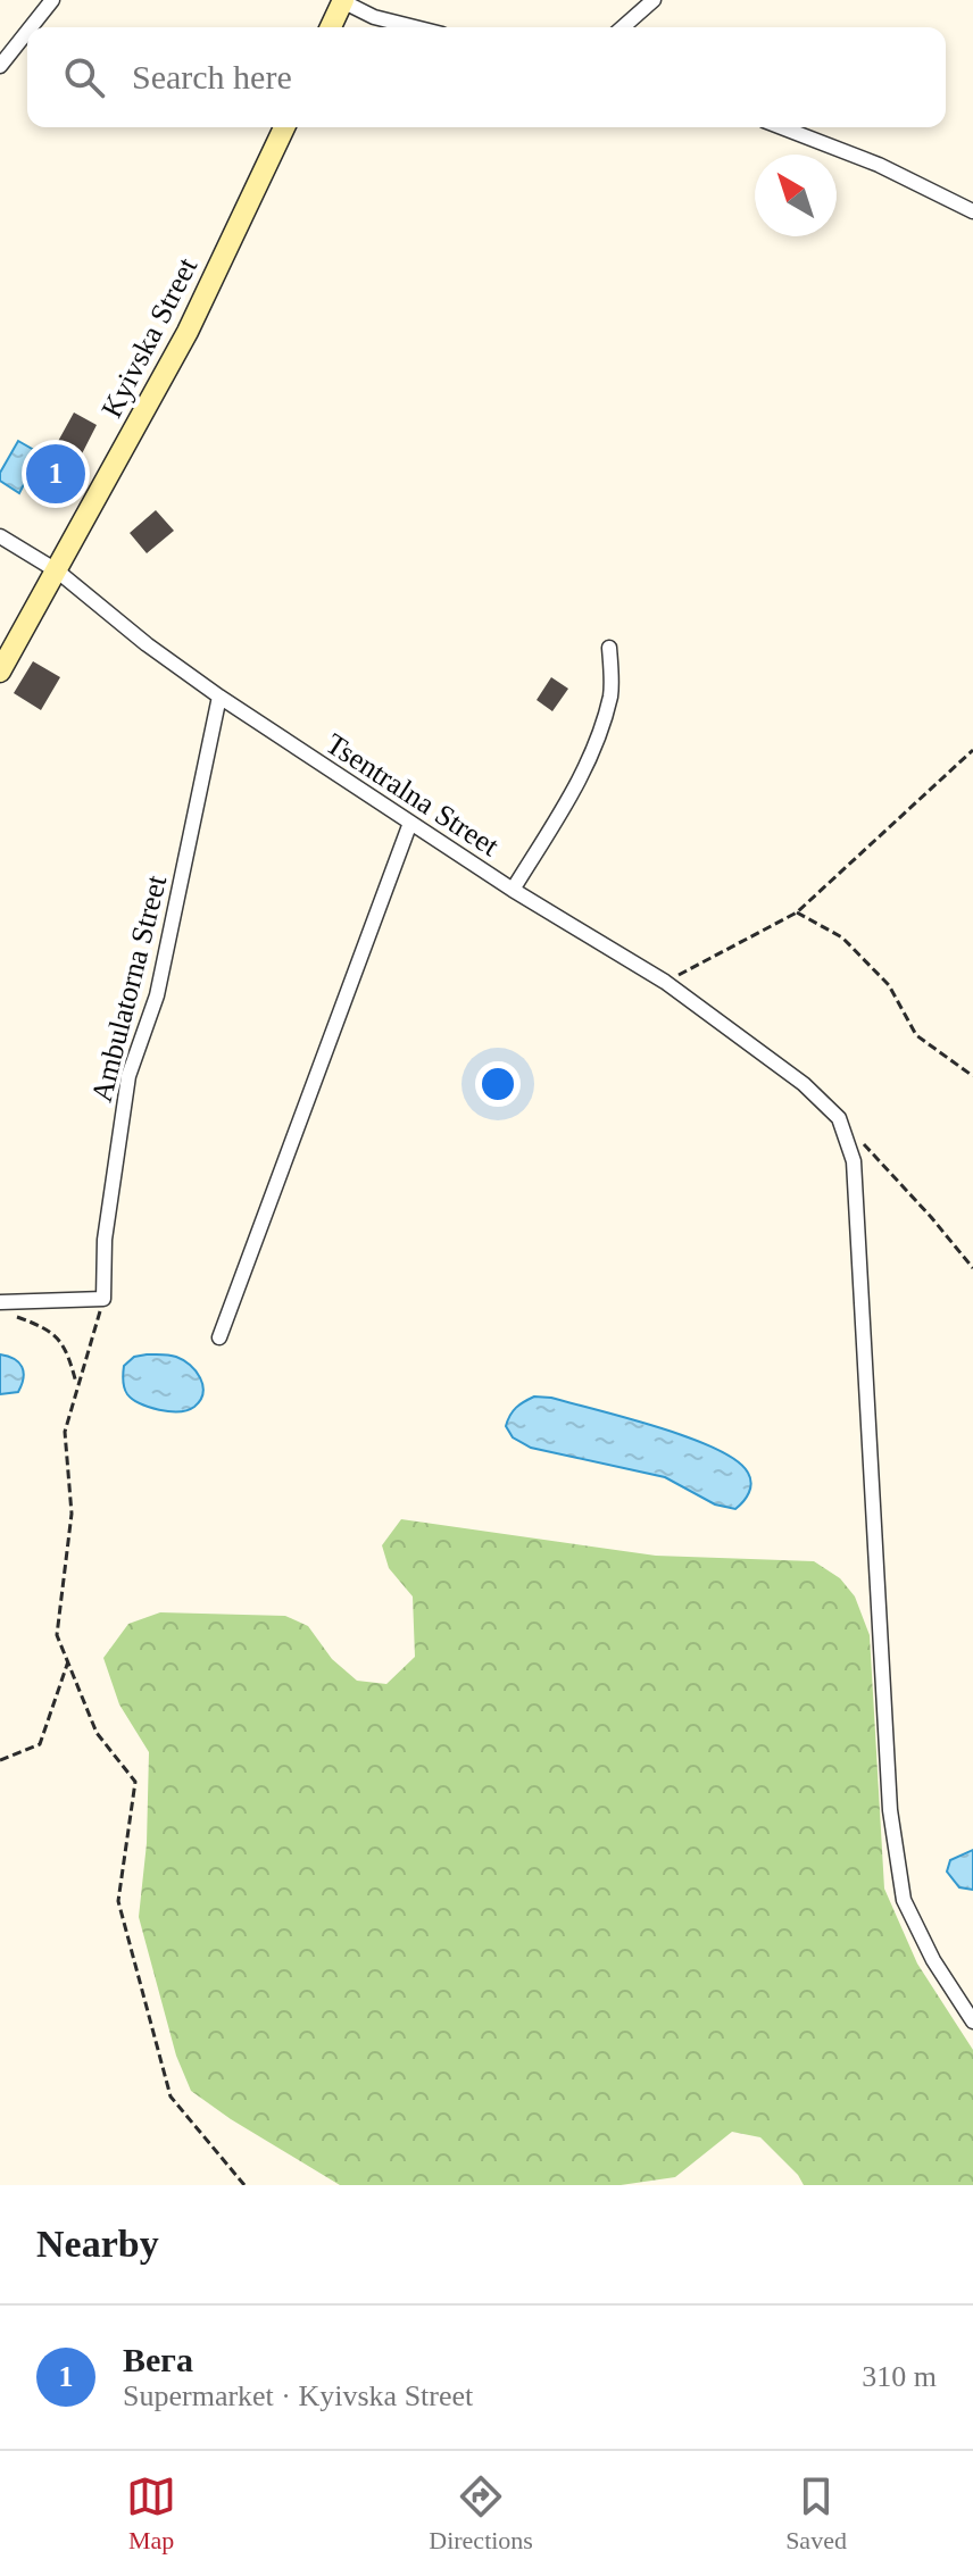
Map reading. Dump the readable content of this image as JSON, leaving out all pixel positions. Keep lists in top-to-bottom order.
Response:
{
  "streets": {
    "street": ["Kyivska Street", "Tsentralna Street", "Ambulatorna Street"]
  },
  "crossings": [
    ["Kyivska Street", "Tsentralna Street"],
    ["Tsentralna Street", "Ambulatorna Street"]
  ],
  "north": "top left",
  "page": {
    "search": "Search here",
    "pins": "1",
    "heading": "Nearby",
    "list": [
      {
        "mark": "1",
        "name": "Вега",
        "note": "Supermarket · Kyivska Street",
        "value": "310 m"
      }
    ],
    "nav": ["Map", "Directions", "Saved"]
  }
}
